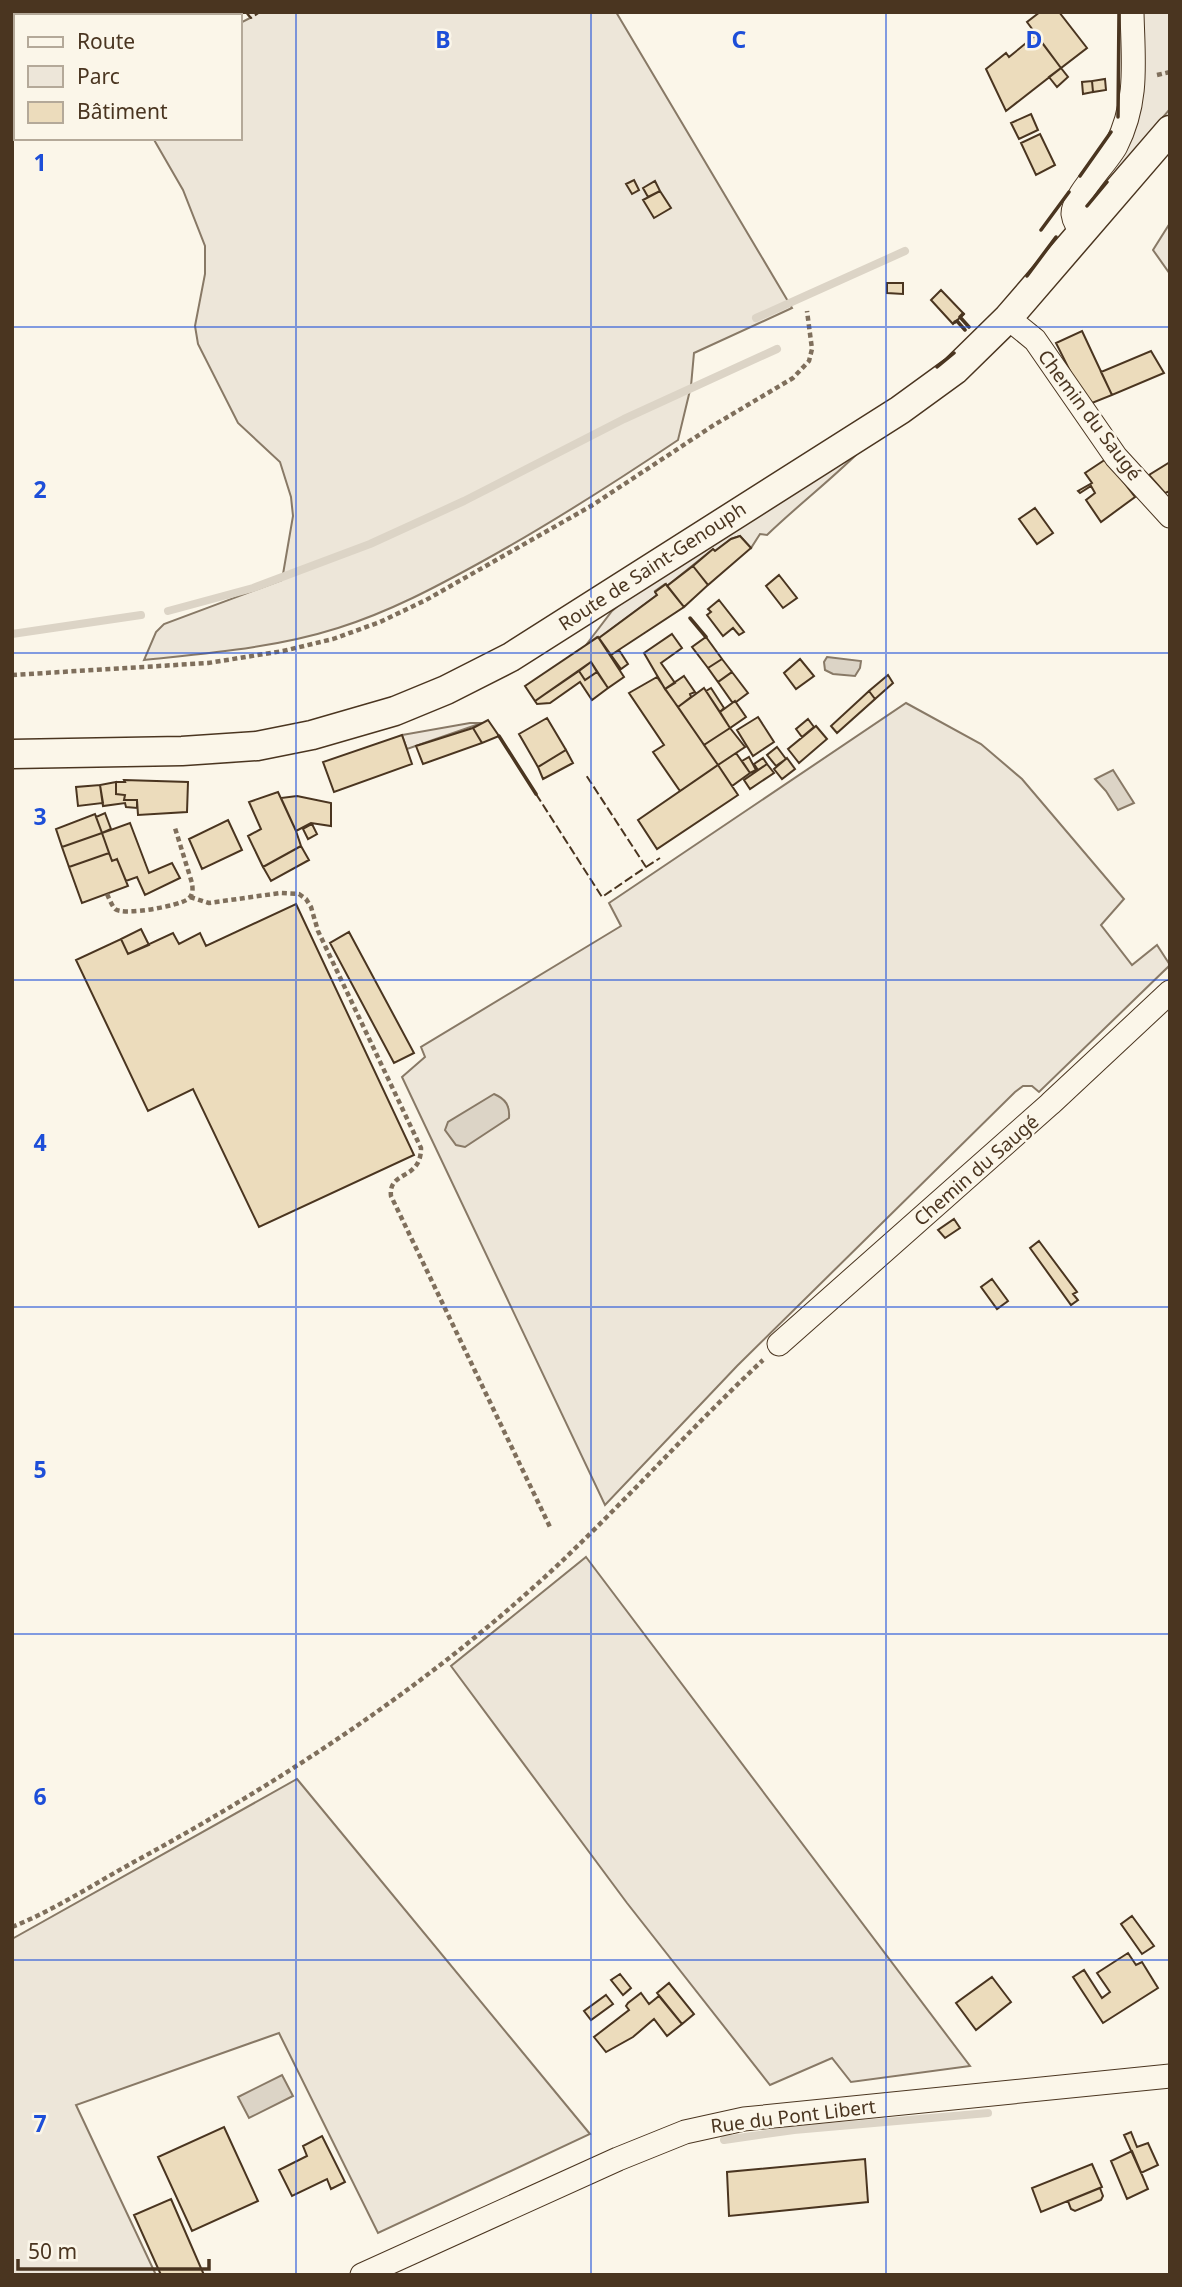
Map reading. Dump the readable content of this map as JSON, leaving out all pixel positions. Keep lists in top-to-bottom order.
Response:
{
  "streets": {
    "street": ["Chemin du Saugé", "Route de Saint-Genouph", "Rue du Pont Libert"]
  },
  "crossings": [
    ["Chemin du Saugé", "Route de Saint-Genouph"]
  ],
  "legend": ["Route", "Parc", "Bâtiment"],
  "scale_bar": "50 m",
  "grid": {
    "columns": ["B", "C", "D"],
    "rows": [
      "1",
      "2",
      "3",
      "4",
      "5",
      "6",
      "7"
    ]
  }
}
